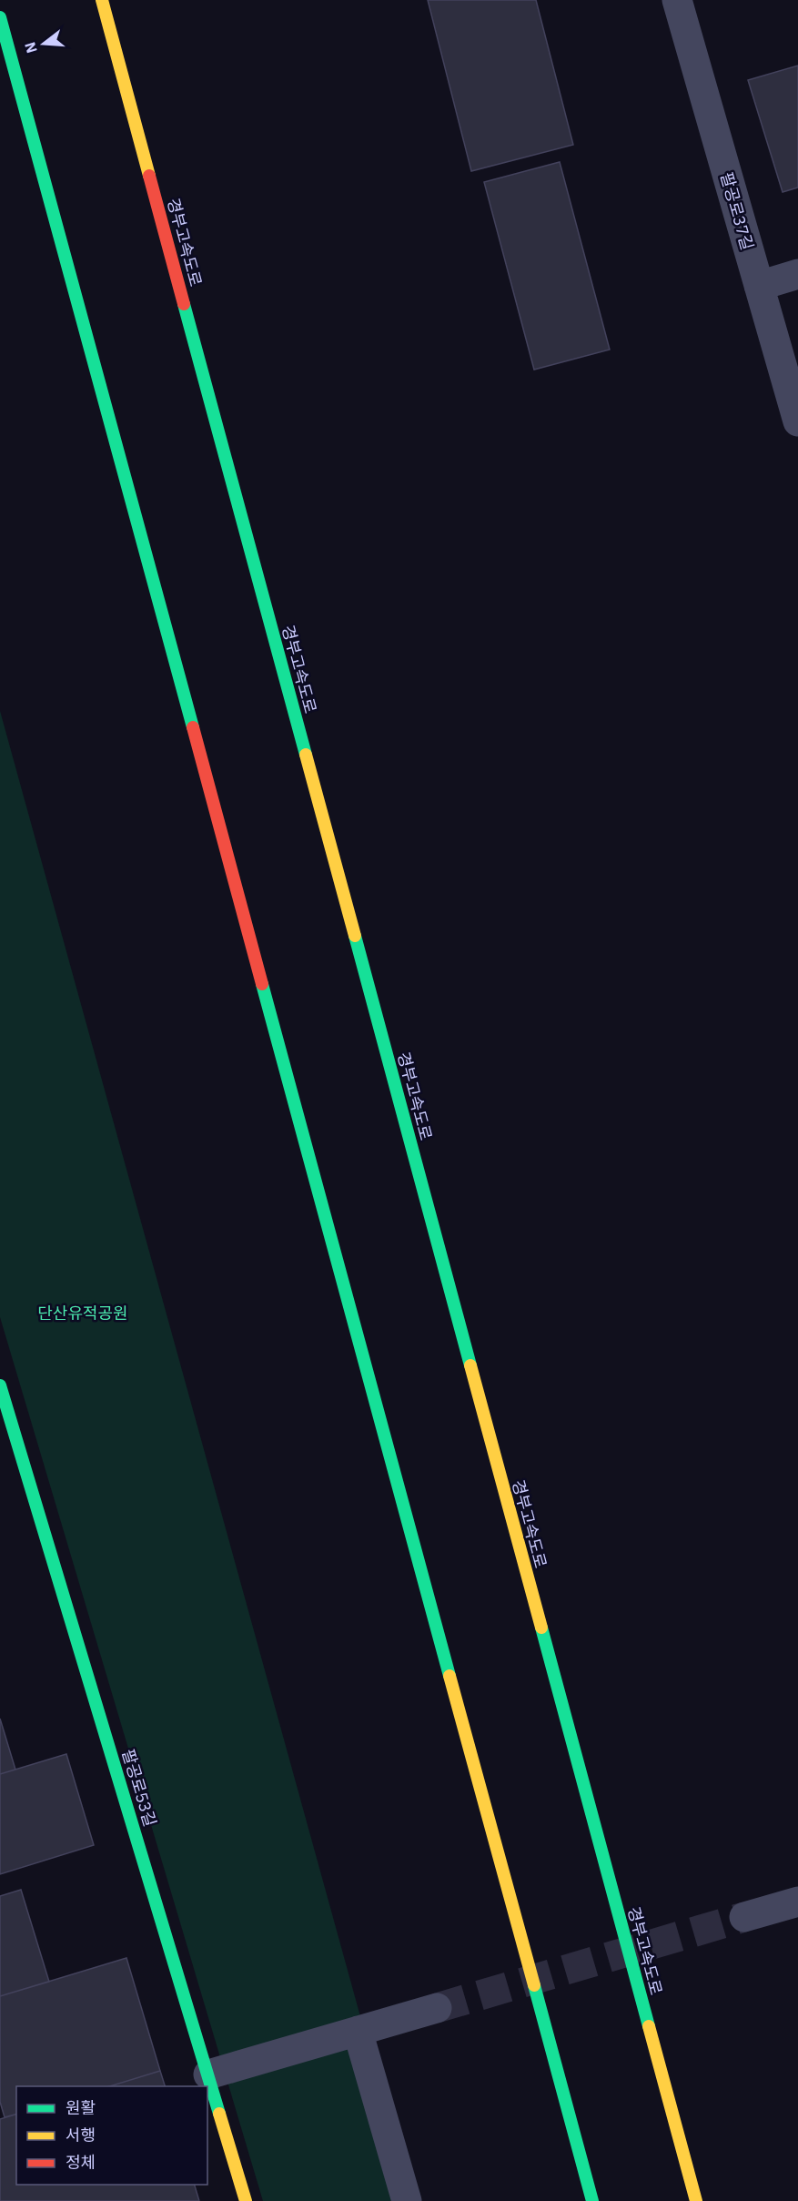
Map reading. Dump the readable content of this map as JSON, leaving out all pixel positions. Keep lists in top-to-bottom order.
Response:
{
  "streets": {
    "main road": ["경부고속도로", "팔공로53길"],
    "street": ["팔공로37길"]
  },
  "parks": ["단산유적공원"],
  "legend": ["원활", "서행", "정체"],
  "north": "left"
}
